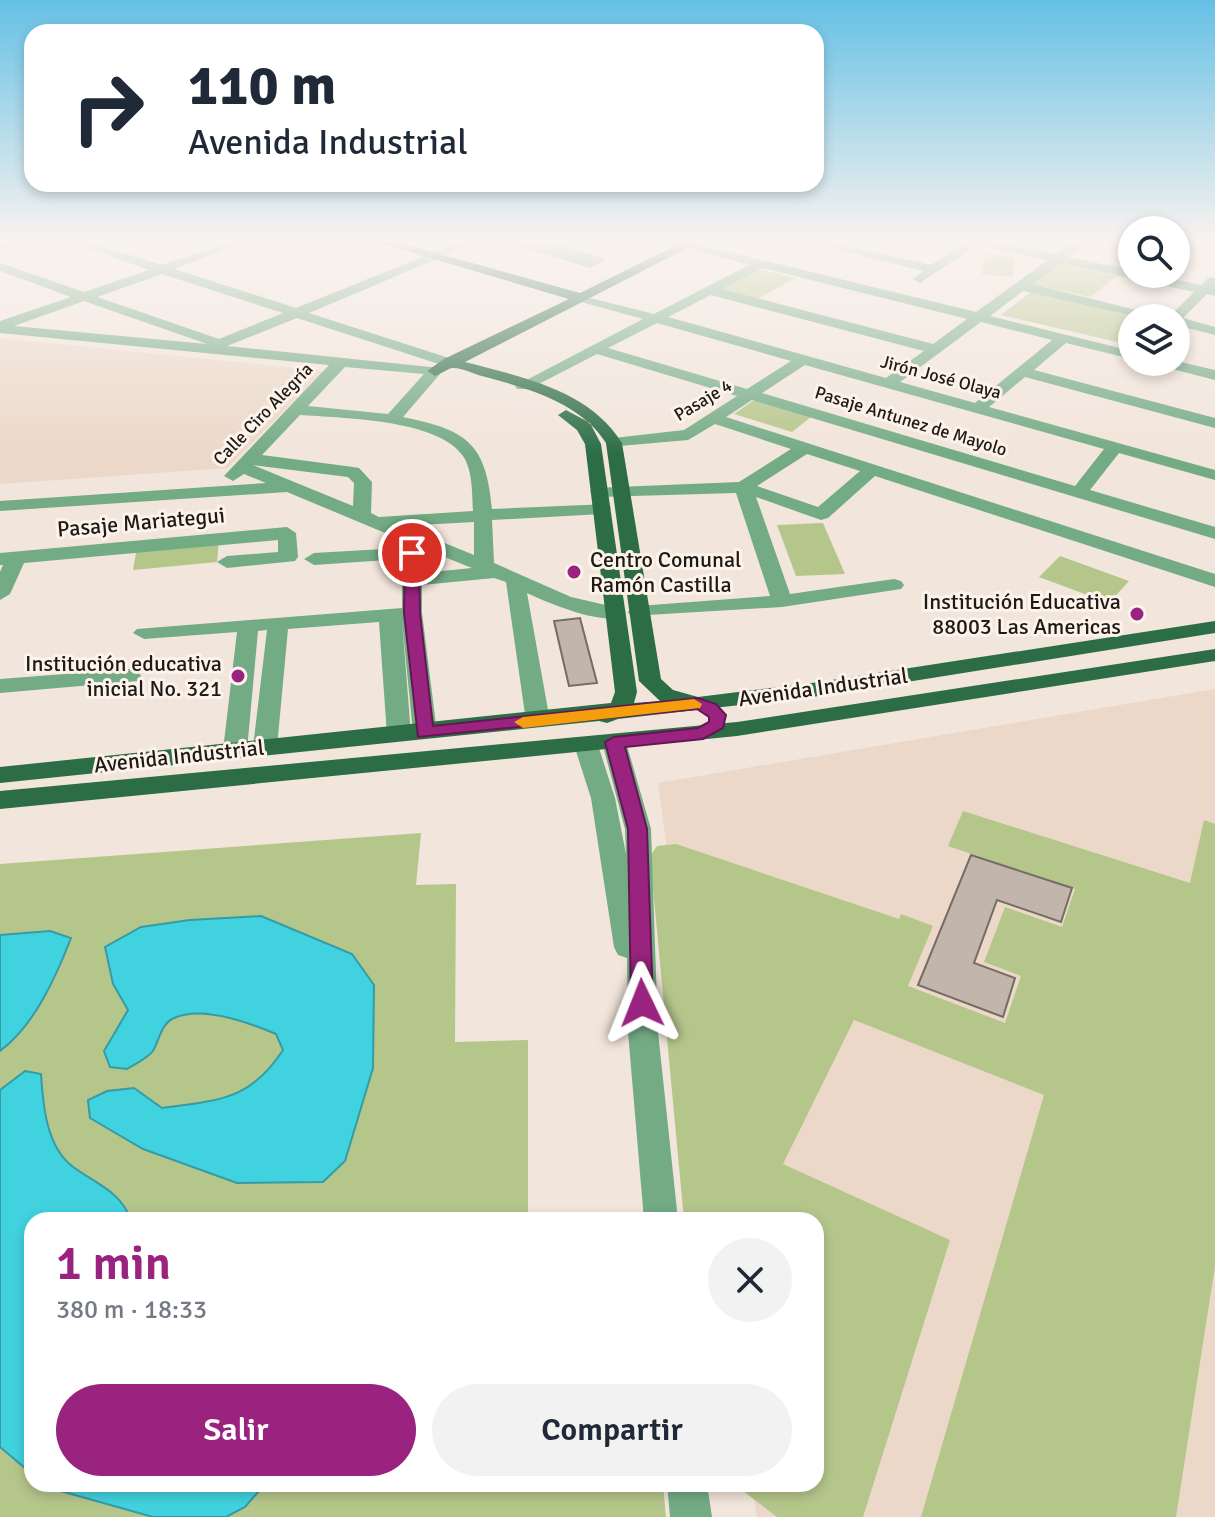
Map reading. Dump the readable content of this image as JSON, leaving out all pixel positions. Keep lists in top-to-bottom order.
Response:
{
  "streets": {
    "main road": ["Avenida Industrial"],
    "street": [
      "Jirón José Olaya",
      "Pasaje 4",
      "Calle Ciro Alegría",
      "Pasaje Antunez de Mayolo",
      "Pasaje Mariategui"
    ]
  },
  "crossings": [
    ["Jirón José Olaya", "Pasaje 4"],
    ["Pasaje 4", "Pasaje Antunez de Mayolo"]
  ],
  "places": ["Centro Comunal Ramón Castilla", "Institución Educativa 88003 Las Americas", "Institución educativa inicial No. 321"],
  "page": {
    "turn": ["110 m", "Avenida Industrial"],
    "heading": ["1 min", "380 m · 18:33"],
    "buttons": ["Salir", "Compartir"]
  }
}
